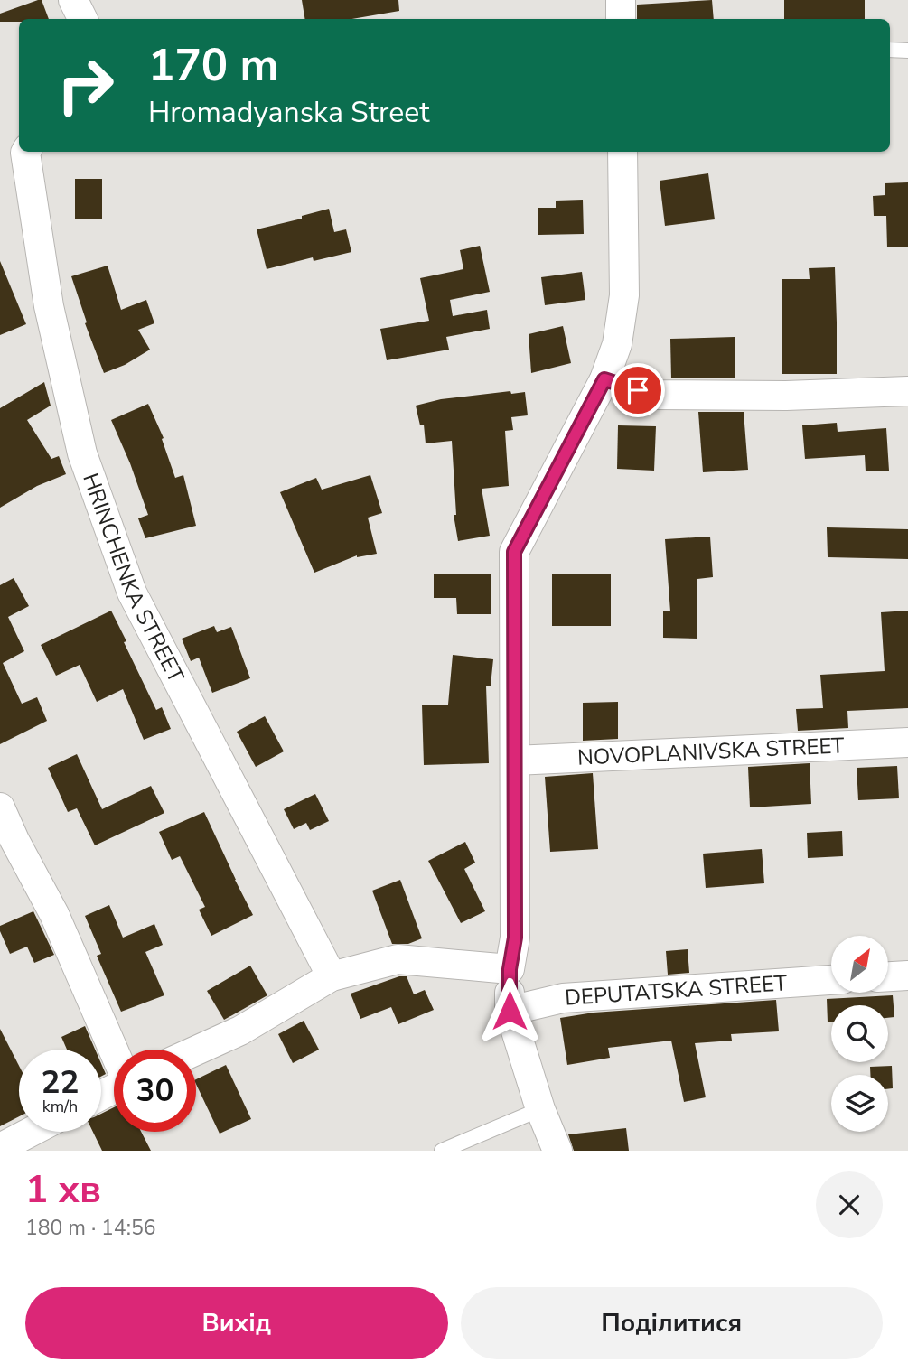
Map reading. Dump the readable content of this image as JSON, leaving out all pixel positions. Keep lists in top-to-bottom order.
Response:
{
  "streets": {
    "street": ["HRINCHENKA STREET", "NOVOPLANIVSKA STREET", "DEPUTATSKA STREET"]
  },
  "north": "top right",
  "page": {
    "turn": ["170 m", "Hromadyanska Street"],
    "speed": "22 km/h",
    "limit": "30",
    "heading": ["1 хв", "180 m · 14:56"],
    "buttons": ["Вихід", "Поділитися"]
  }
}
